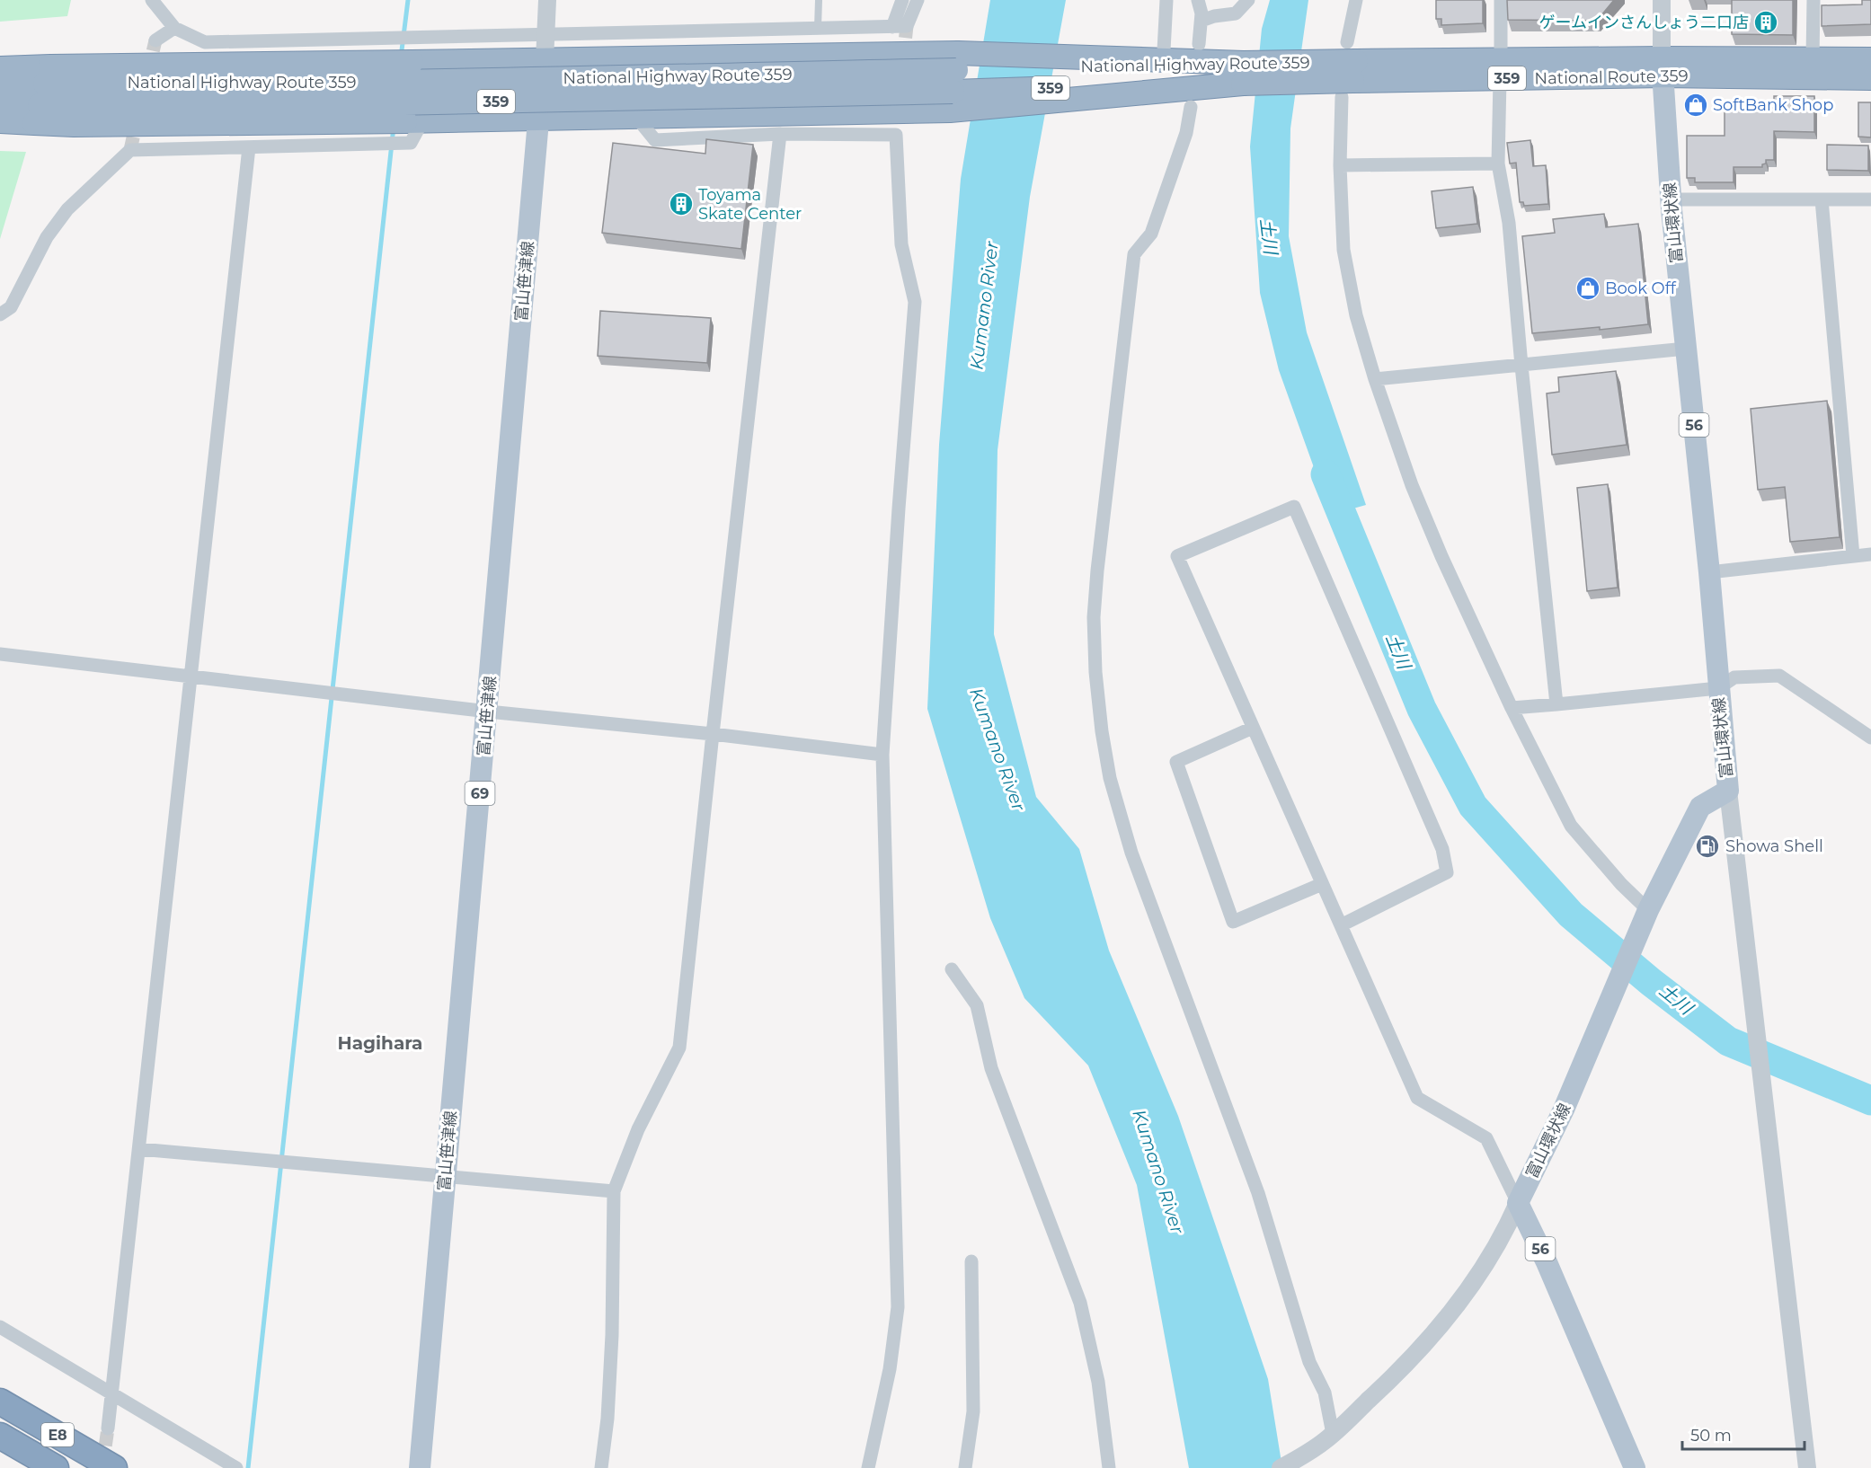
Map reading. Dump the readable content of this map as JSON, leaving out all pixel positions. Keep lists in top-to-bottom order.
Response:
{
  "streets": {
    "highway": [
      "National Highway Route 359",
      "National Route 359",
      "359",
      "E8"
    ],
    "main road": [
      "富山環状線",
      "富山笹津線",
      "56",
      "69"
    ]
  },
  "crossings": [
    ["National Highway Route 359", "National Route 359"],
    ["National Route 359", "富山環状線"],
    ["富山環状線", "56"]
  ],
  "districts": ["Hagihara"],
  "water": ["土川", "Kumano River"],
  "places": {
    "building": ["ゲームインさんしょう二口店", "Toyama Skate Center"],
    "shop": ["SoftBank Shop", "Book Off"],
    "fuel station": ["Showa Shell"]
  },
  "scale_bar": "50 m"
}
